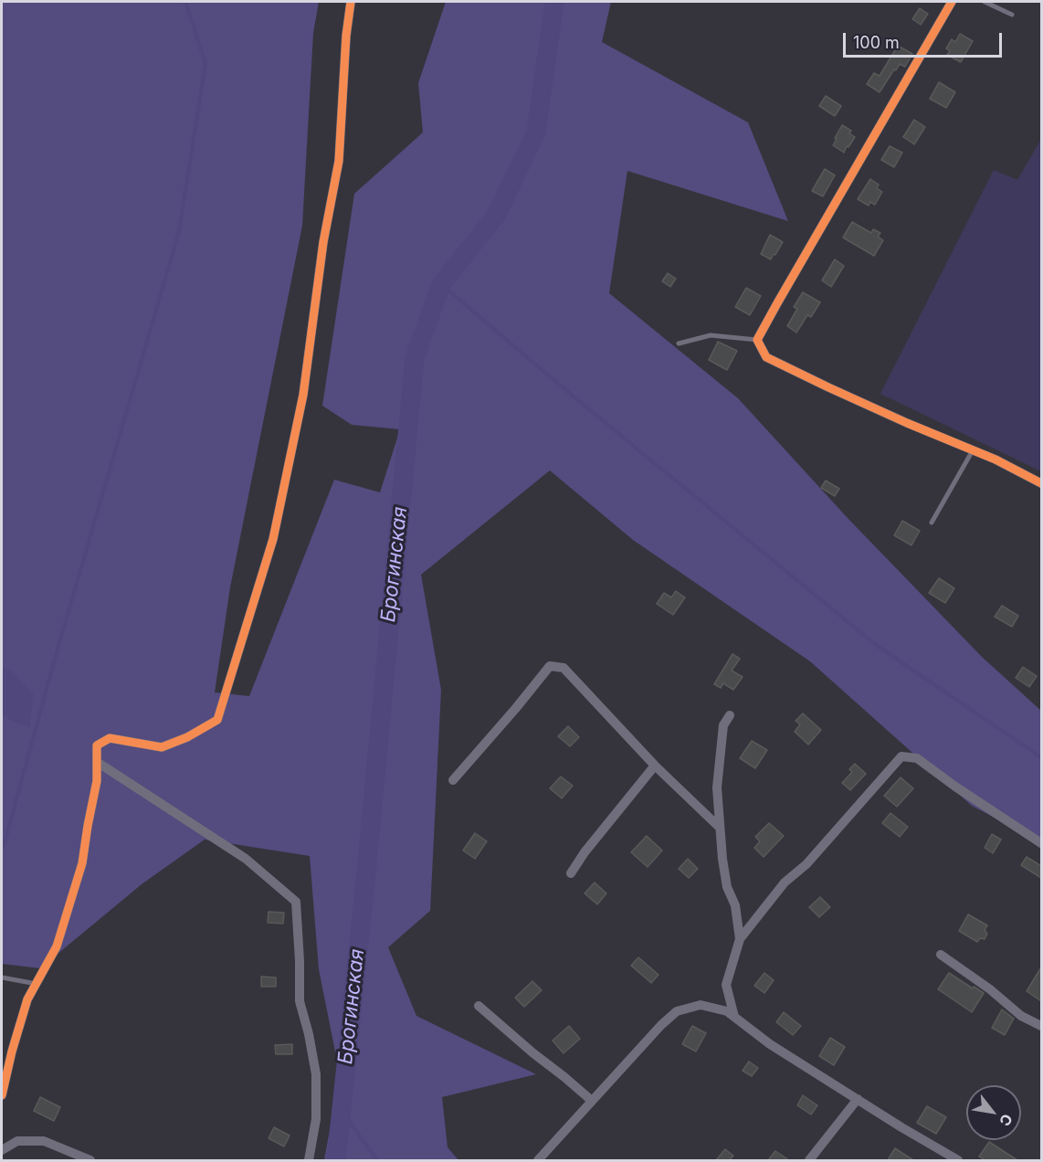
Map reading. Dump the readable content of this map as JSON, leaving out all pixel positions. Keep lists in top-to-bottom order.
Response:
{
  "water": ["Брогинская"],
  "scale_bar": "100 m",
  "north": "bottom right"
}
